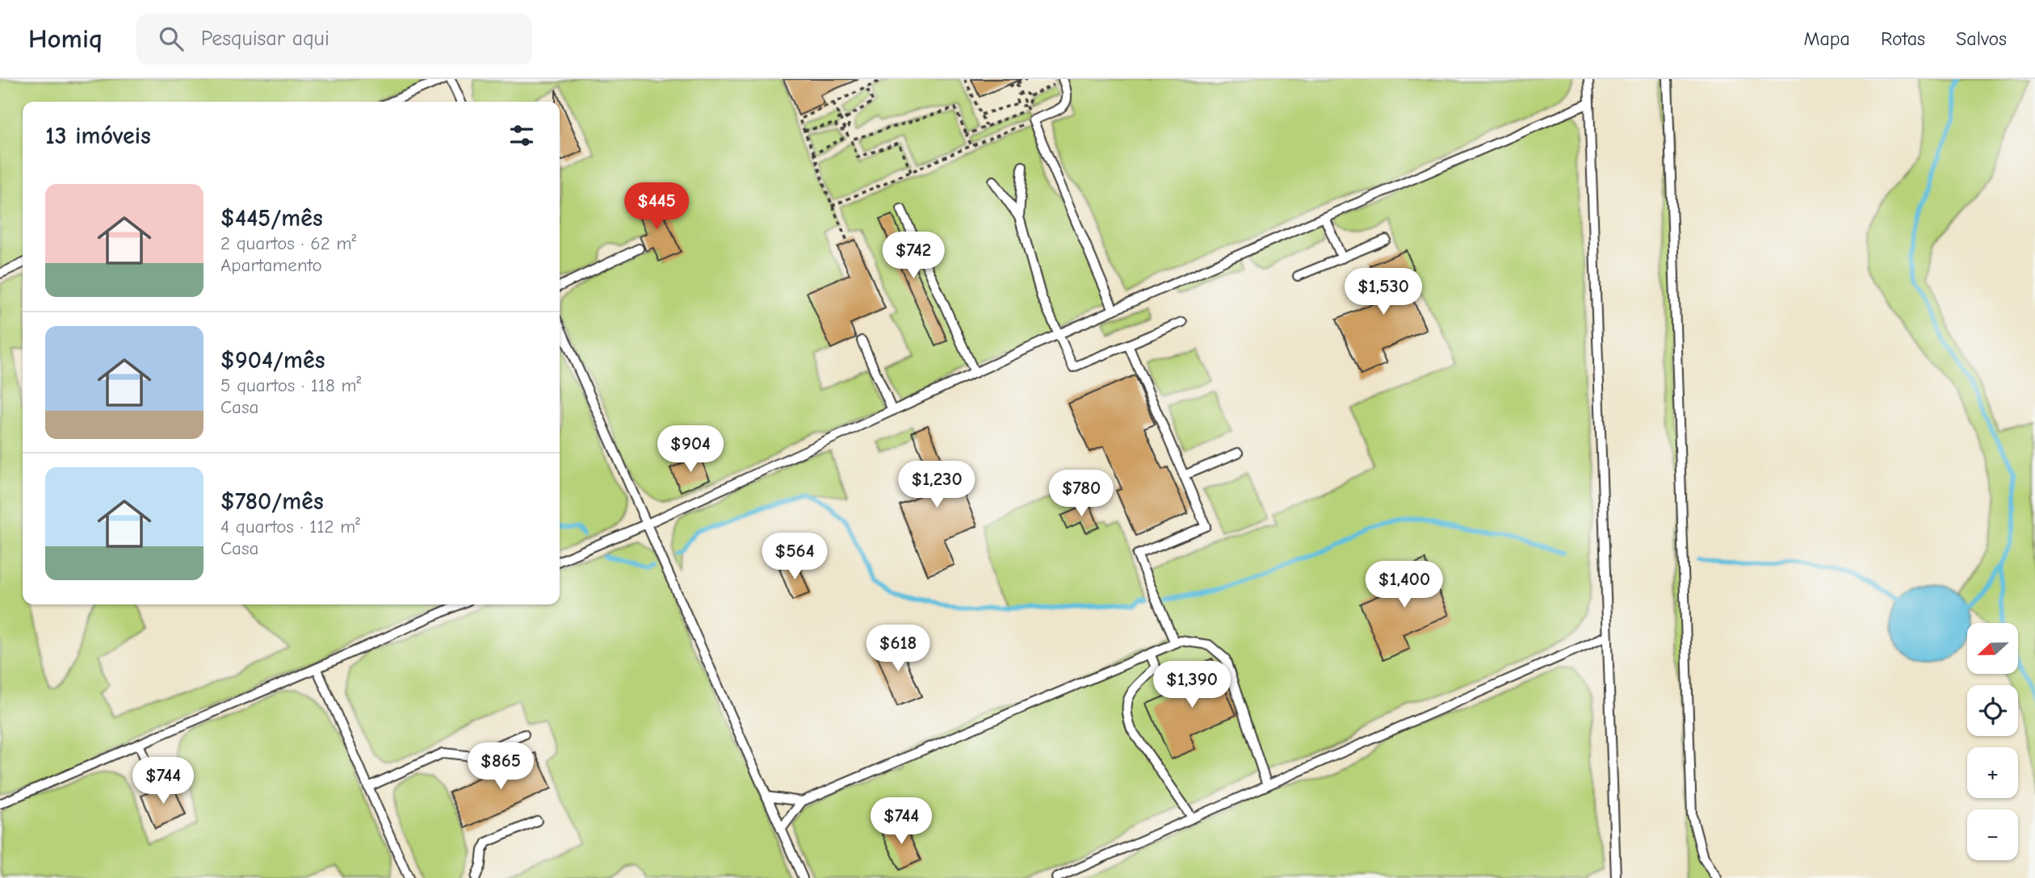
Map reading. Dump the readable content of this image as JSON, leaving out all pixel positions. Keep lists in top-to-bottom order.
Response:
{
  "north": "left",
  "page": {
    "header": "Homiq",
    "search": "Pesquisar aqui",
    "nav": ["Mapa", "Rotas", "Salvos"],
    "heading": "13 imóveis",
    "list": [
      {
        "name": "$445/mês",
        "note": "2 quartos · 62 m² · Apartamento"
      },
      {
        "name": "$904/mês",
        "note": "5 quartos · 118 m² · Casa"
      },
      {
        "name": "$780/mês",
        "note": "4 quartos · 112 m² · Casa"
      }
    ],
    "price": [
      "$445",
      "$742",
      "$1,530",
      "$904",
      "$1,230",
      "$780",
      "$564",
      "$1,400",
      "$618",
      "$1,390",
      "$865",
      "$744",
      "$744"
    ],
    "map_buttons": ["+", "−"]
  }
}
